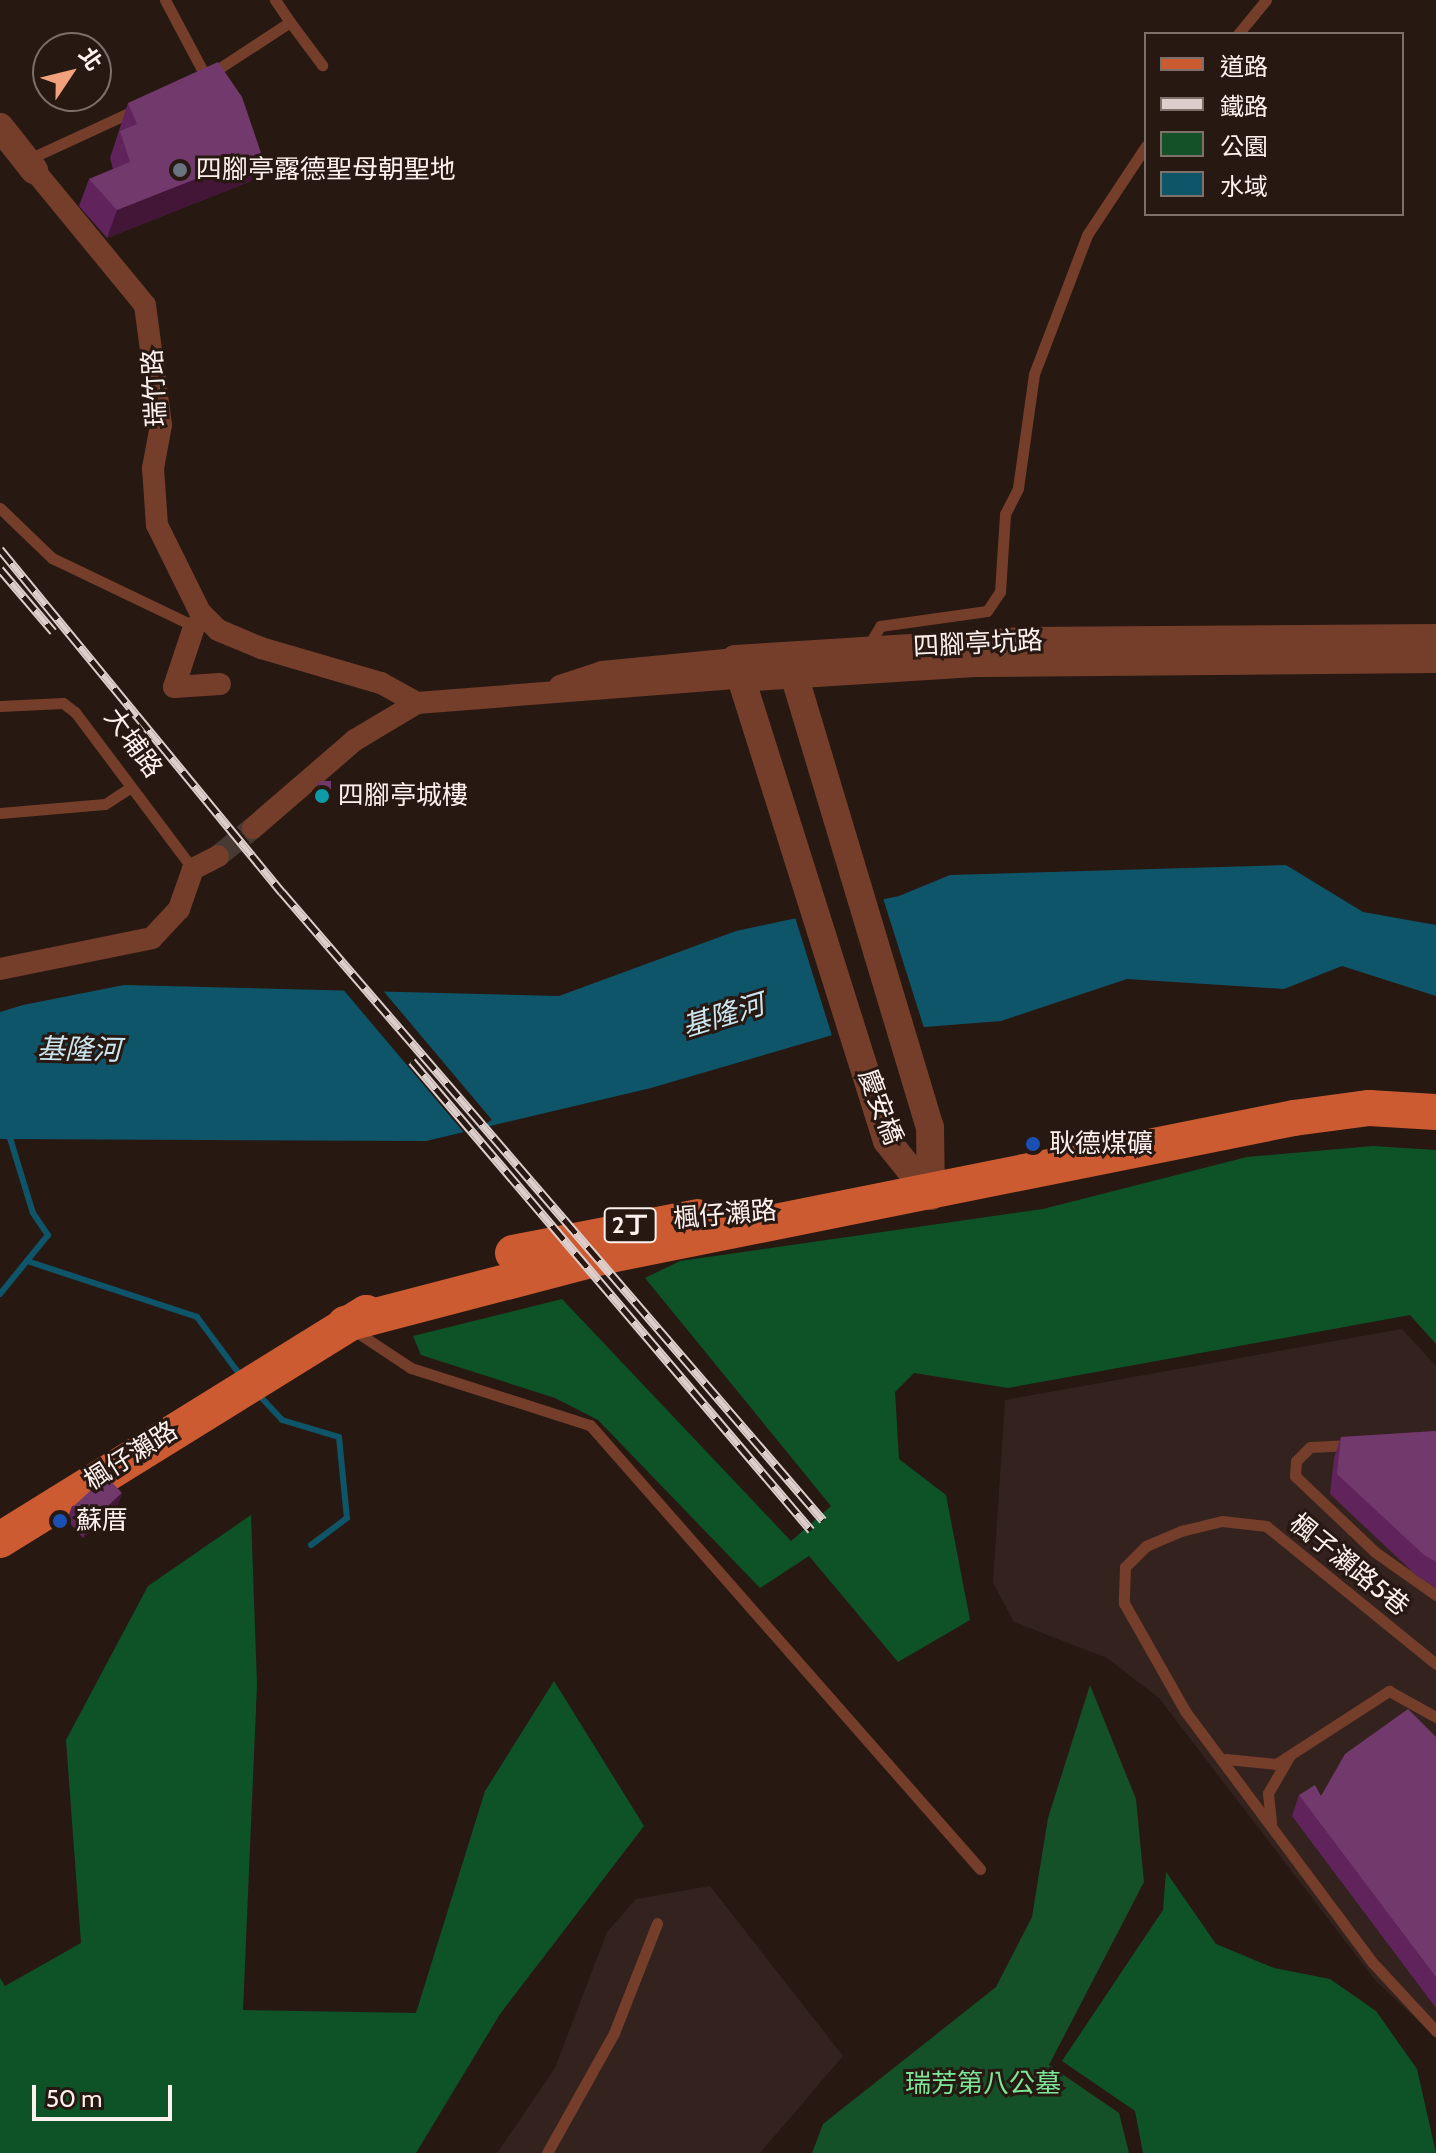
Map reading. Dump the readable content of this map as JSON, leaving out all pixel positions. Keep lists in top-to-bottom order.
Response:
{
  "streets": {
    "main road": ["楓仔瀨路", "2丁"],
    "street": ["瑞竹路", "四腳亭坑路", "慶安橋"],
    "lane": ["大埔路", "楓子瀨路5巷"]
  },
  "crossings": [
    ["四腳亭坑路", "慶安橋"],
    ["慶安橋", "楓仔瀨路"]
  ],
  "water": ["基隆河"],
  "parks": ["瑞芳第八公墓"],
  "places": [
    "四腳亭露德聖母朝聖地",
    "四腳亭城樓",
    "耿德煤礦",
    "蘇厝"
  ],
  "legend": [
    "道路",
    "鐵路",
    "公園",
    "水域"
  ],
  "scale_bar": "50 m",
  "north": "top right"
}
